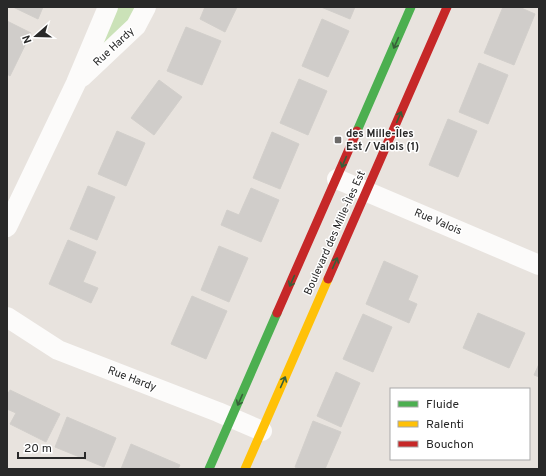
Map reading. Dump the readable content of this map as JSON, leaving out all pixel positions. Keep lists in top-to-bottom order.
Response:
{
  "streets": {
    "street": ["Rue Hardy", "Rue Valois", "Boulevard des Mille-Îles Est"]
  },
  "crossings": [
    ["Rue Hardy", "Boulevard des Mille-Îles Est"],
    ["Rue Valois", "Boulevard des Mille-Îles Est"]
  ],
  "places": {
    "transit": ["des Mille-Îles Est / Valois (1)"]
  },
  "legend": ["Fluide", "Ralenti", "Bouchon"],
  "scale_bar": "20 m",
  "north": "left"
}
